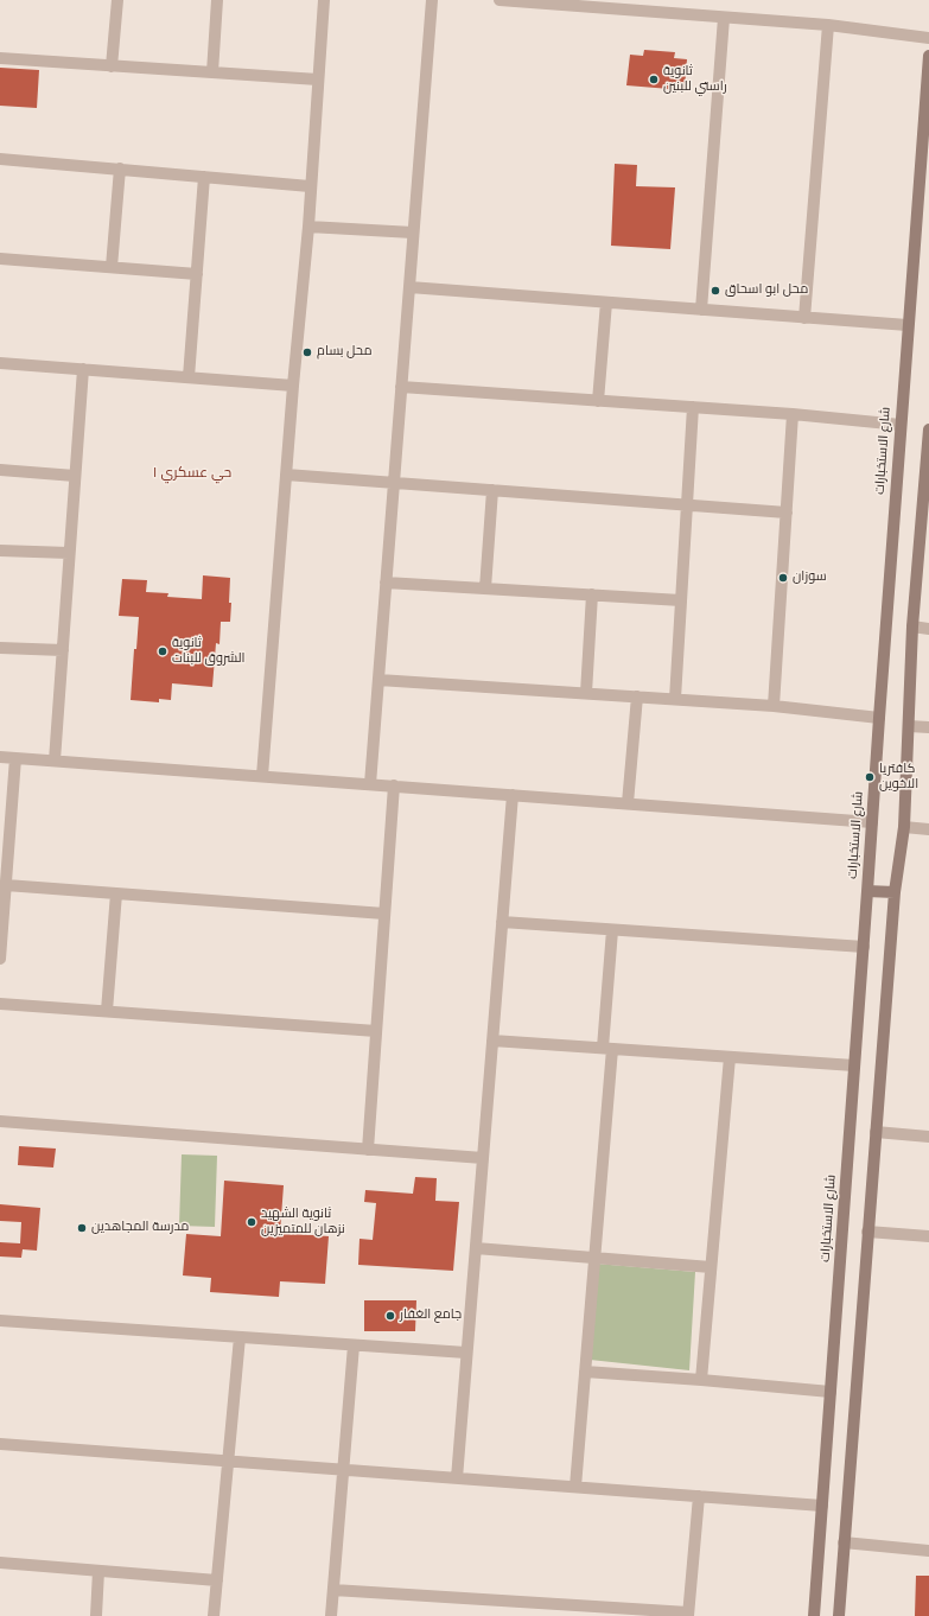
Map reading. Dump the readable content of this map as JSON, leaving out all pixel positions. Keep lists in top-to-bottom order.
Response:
{
  "streets": {
    "main road": ["شارع الاستخبارات"]
  },
  "districts": ["حي عسكري ١"],
  "places": [
    "ثانوية راستي للبنين",
    "محل ابو اسحاق",
    "محل بسام",
    "سوزان",
    "ثانوية الشروق للبنات",
    "كافتريا الاخوين",
    "ثانوية الشهيد نزهان للمتميزين",
    "مدرسة المجاهدين",
    "جامع الغفار"
  ]
}
